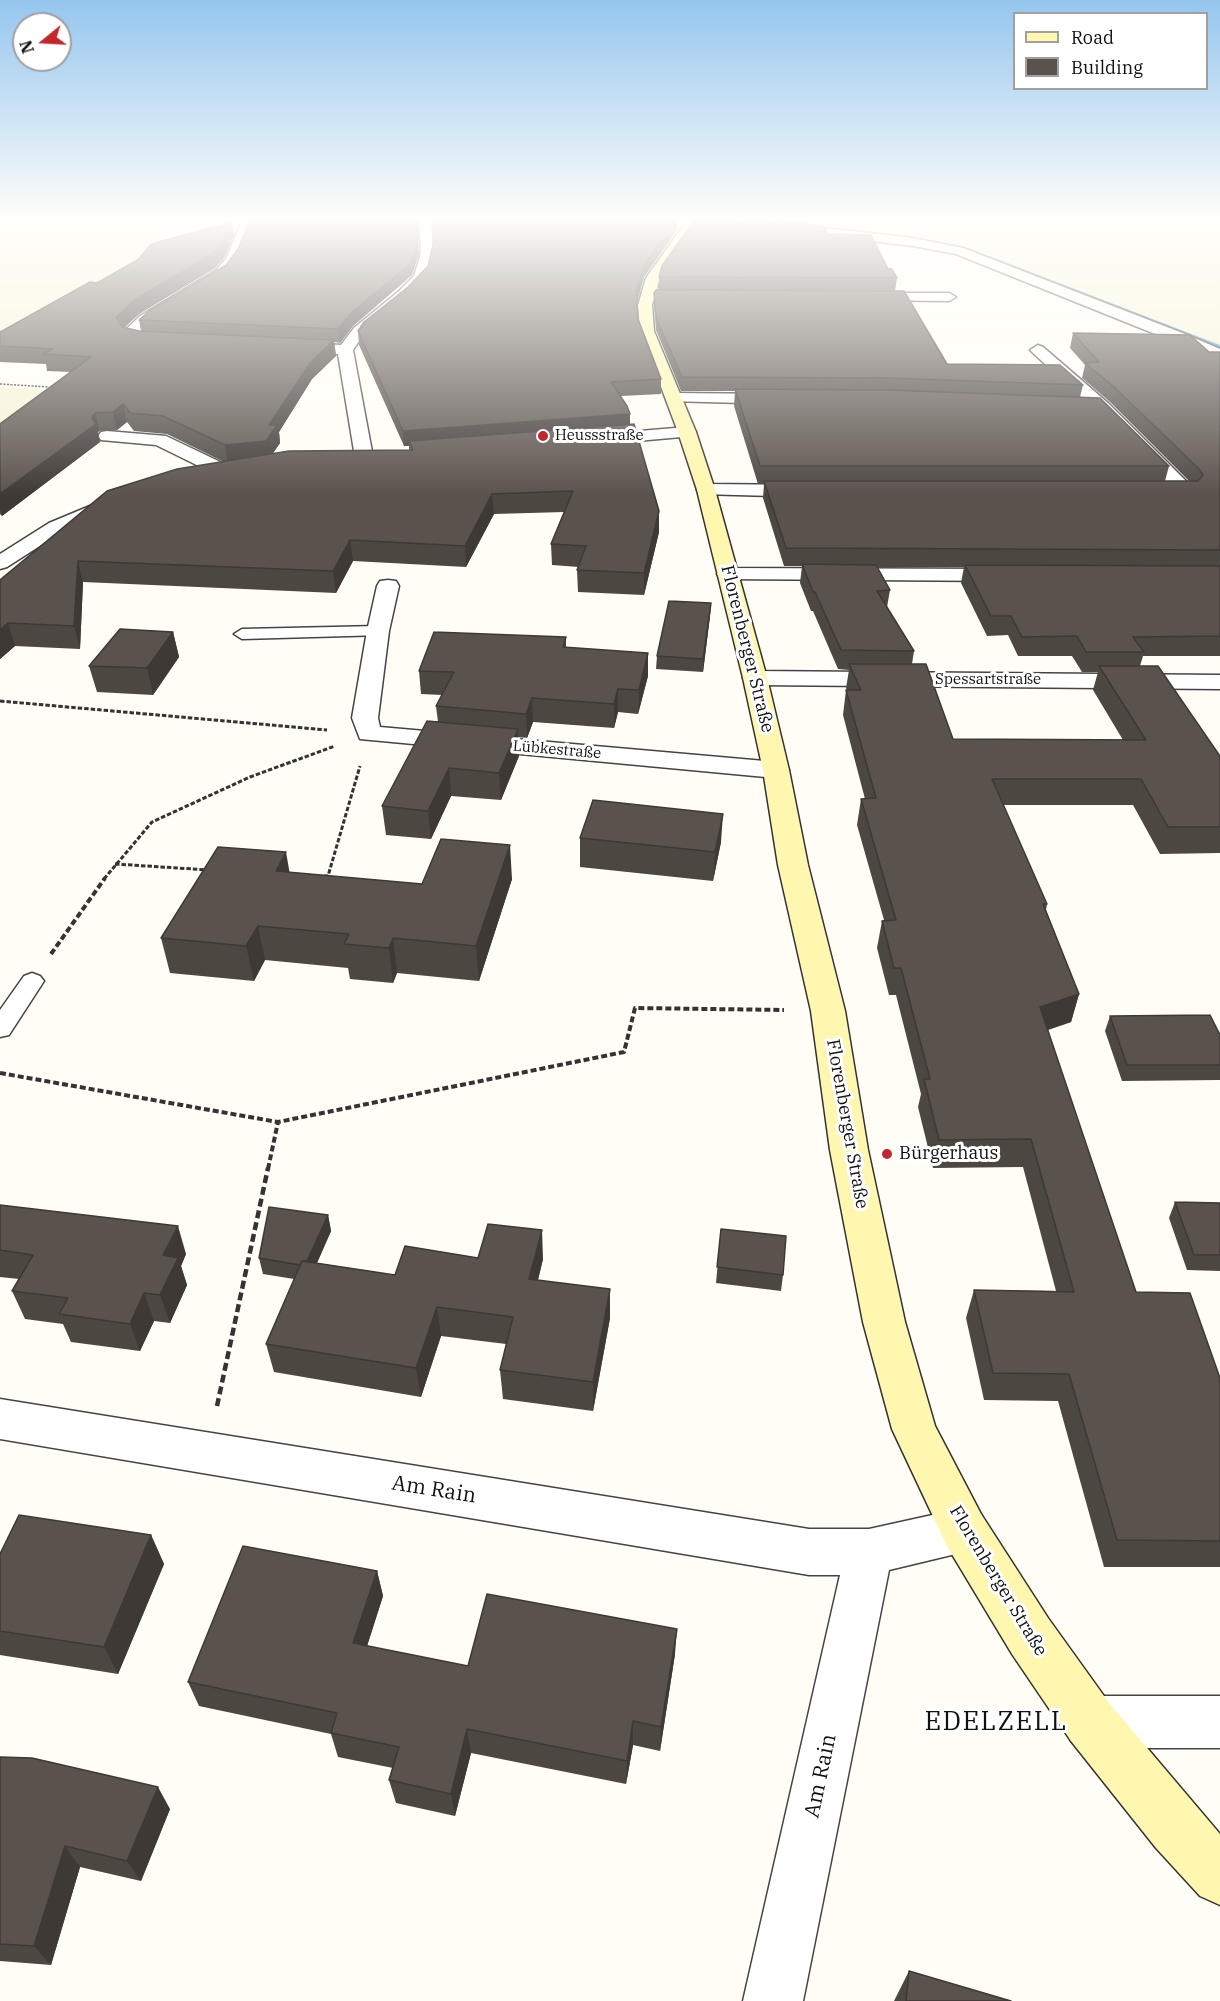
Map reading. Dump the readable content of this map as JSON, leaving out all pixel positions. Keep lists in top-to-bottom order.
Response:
{
  "streets": {
    "street": [
      "Florenberger Straße",
      "Spessartstraße",
      "Lübkestraße",
      "Am Rain"
    ]
  },
  "crossings": [
    ["Florenberger Straße", "Spessartstraße"],
    ["Florenberger Straße", "Lübkestraße"],
    ["Florenberger Straße", "Am Rain"]
  ],
  "districts": ["EDELZELL"],
  "places": ["Heussstraße", "Bürgerhaus"],
  "legend": ["Road", "Building"],
  "north": "left"
}
